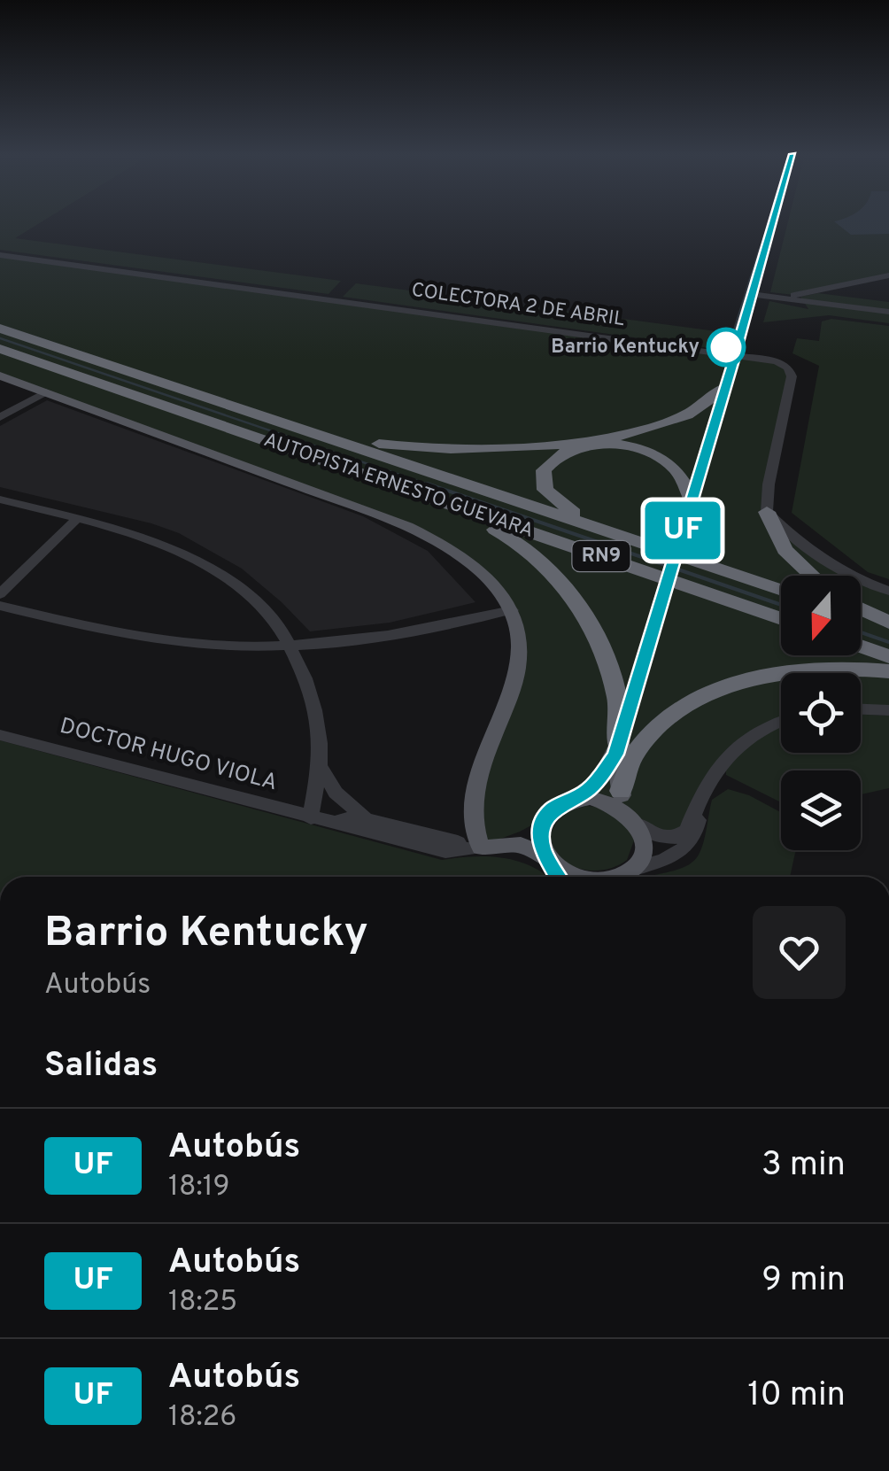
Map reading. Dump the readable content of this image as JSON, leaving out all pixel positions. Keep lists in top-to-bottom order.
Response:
{
  "streets": {
    "highway": ["AUTOPISTA ERNESTO GUEVARA", "RN9"],
    "main road": ["DOCTOR HUGO VIOLA"],
    "street": ["COLECTORA 2 DE ABRIL"]
  },
  "places": ["Barrio Kentucky"],
  "lines": ["bus line UF"],
  "north": "bottom",
  "page": {
    "on_map": "UF",
    "heading": [
      ["Barrio Kentucky", "Autobús"],
      "Salidas"
    ],
    "list": [
      {
        "mark": "UF",
        "name": "Autobús",
        "note": "18:19",
        "value": "3 min"
      },
      {
        "mark": "UF",
        "name": "Autobús",
        "note": "18:25",
        "value": "9 min"
      },
      {
        "mark": "UF",
        "name": "Autobús",
        "note": "18:26",
        "value": "10 min"
      }
    ]
  }
}
